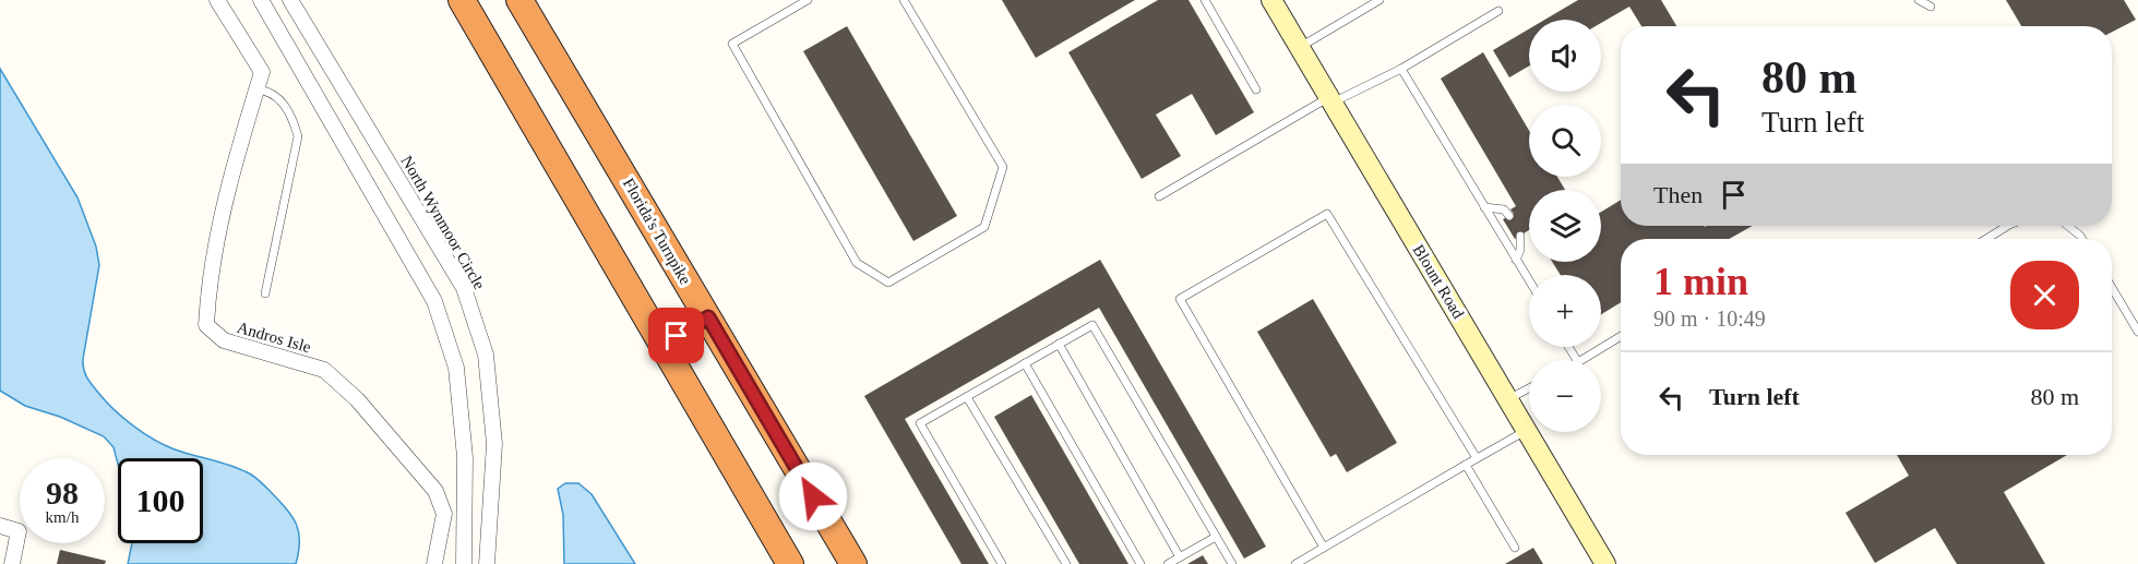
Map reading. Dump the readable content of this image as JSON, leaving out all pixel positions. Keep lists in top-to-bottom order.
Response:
{
  "streets": {
    "highway": ["Florida's Turnpike"],
    "street": ["North Wynmoor Circle", "Blount Road", "Andros Isle"]
  },
  "page": {
    "map_buttons": ["+", "−"],
    "turn": ["80 m", "Turn left"],
    "then": "Then",
    "heading": ["1 min", "90 m · 10:49"],
    "list": [
      {
        "name": "Turn left",
        "value": "80 m"
      }
    ],
    "speed": "98 km/h",
    "limit": "100"
  }
}
